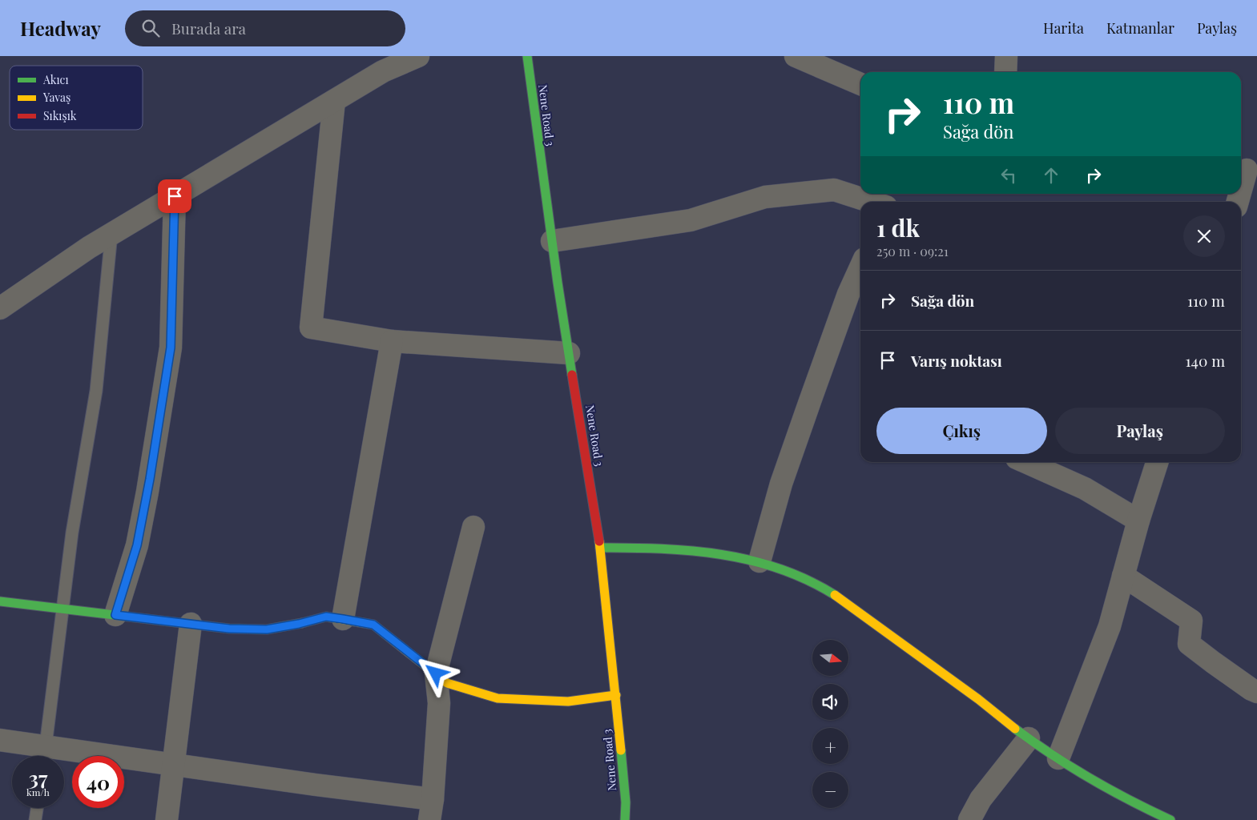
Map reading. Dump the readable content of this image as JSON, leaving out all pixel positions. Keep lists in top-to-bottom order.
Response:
{
  "streets": {
    "street": ["Nene Road 3"]
  },
  "legend": ["Akıcı", "Yavaş", "Sıkışık"],
  "north": "right",
  "page": {
    "header": "Headway",
    "search": "Burada ara",
    "nav": ["Harita", "Katmanlar", "Paylaş"],
    "turn": ["110 m", "Sağa dön"],
    "heading": ["1 dk", "250 m · 09:21"],
    "list": [
      {
        "name": "Sağa dön",
        "value": "110 m"
      },
      {
        "name": "Varış noktası",
        "value": "140 m"
      }
    ],
    "buttons": ["Çıkış", "Paylaş"],
    "map_buttons": ["+", "−"],
    "speed": "37 km/h",
    "limit": "40"
  }
}
